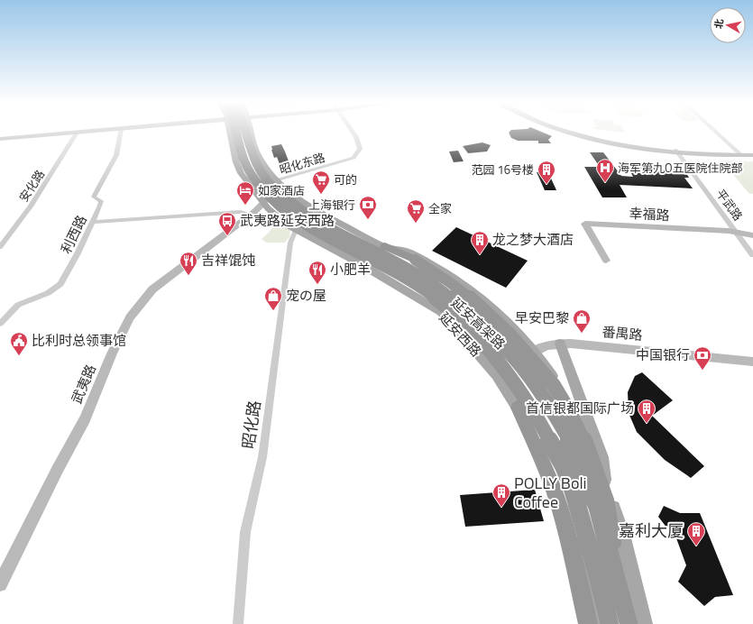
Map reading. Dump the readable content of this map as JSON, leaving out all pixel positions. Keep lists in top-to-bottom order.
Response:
{
  "streets": {
    "highway": ["延安高架路"],
    "main road": ["延安西路"],
    "street": [
      "昭化东路",
      "安化路",
      "平武路",
      "幸福路",
      "利西路",
      "番禺路",
      "武夷路",
      "昭化路"
    ]
  },
  "crossings": [
    ["昭化东路", "延安西路"],
    ["昭化东路", "武夷路"],
    ["平武路", "幸福路"],
    ["延安高架路", "延安西路"],
    ["番禺路", "延安西路"],
    ["延安西路", "武夷路"],
    ["延安西路", "昭化路"]
  ],
  "places": {
    "hospital": ["海军第九O五医院住院部"],
    "building": [
      "范园 16号楼",
      "龙之梦大酒店",
      "首信银都国际广场",
      "POLLY Boli Coffee",
      "嘉利大厦"
    ],
    "supermarket": ["可的", "全家"],
    "hotel": ["如家酒店"],
    "bank": ["上海银行", "中国银行"],
    "bus stop": ["武夷路延安西路"],
    "restaurant": ["吉祥馄饨", "小肥羊"],
    "shop": ["宠の屋", "早安巴黎"],
    "public building": ["比利时总领事馆"]
  },
  "north": "left"
}
